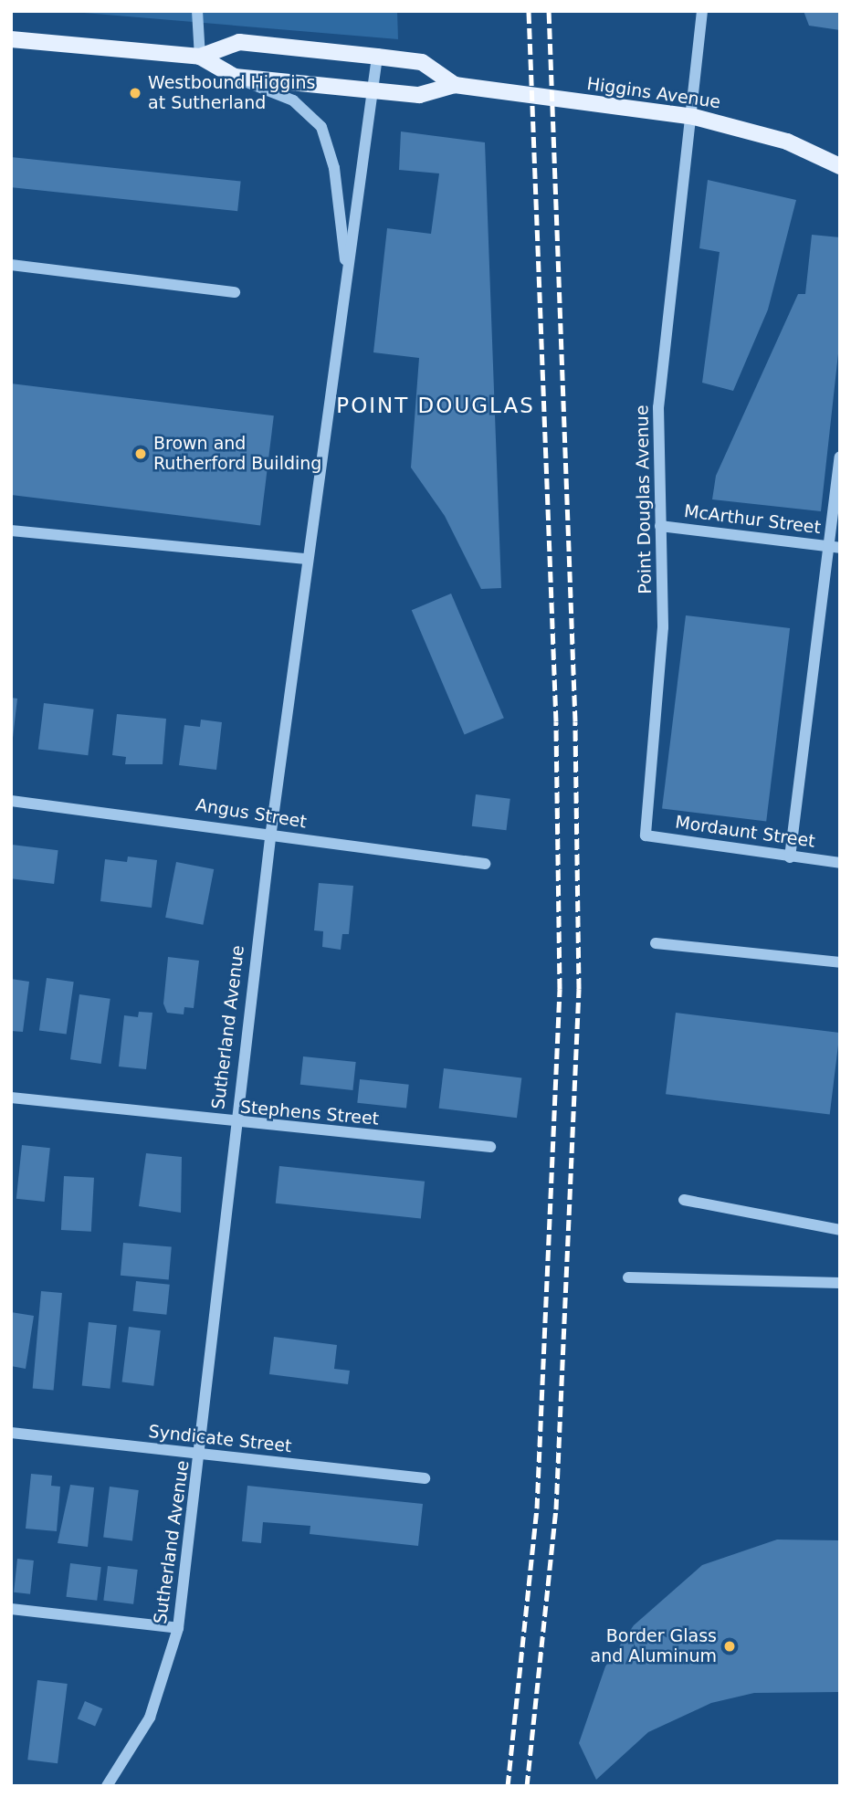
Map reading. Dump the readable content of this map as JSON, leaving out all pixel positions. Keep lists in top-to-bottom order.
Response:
{
  "streets": {
    "main road": ["Higgins Avenue"],
    "street": [
      "Point Douglas Avenue",
      "McArthur Street",
      "Angus Street",
      "Mordaunt Street",
      "Sutherland Avenue",
      "Stephens Street",
      "Syndicate Street"
    ]
  },
  "crossings": [
    ["Higgins Avenue", "Point Douglas Avenue"],
    ["Higgins Avenue", "Sutherland Avenue"],
    ["Point Douglas Avenue", "McArthur Street"],
    ["Point Douglas Avenue", "Mordaunt Street"],
    ["Angus Street", "Sutherland Avenue"],
    ["Sutherland Avenue", "Stephens Street"],
    ["Sutherland Avenue", "Syndicate Street"]
  ],
  "districts": ["POINT DOUGLAS"],
  "places": ["Westbound Higgins at Sutherland", "Brown and Rutherford Building", "Border Glass and Aluminum"]
}
